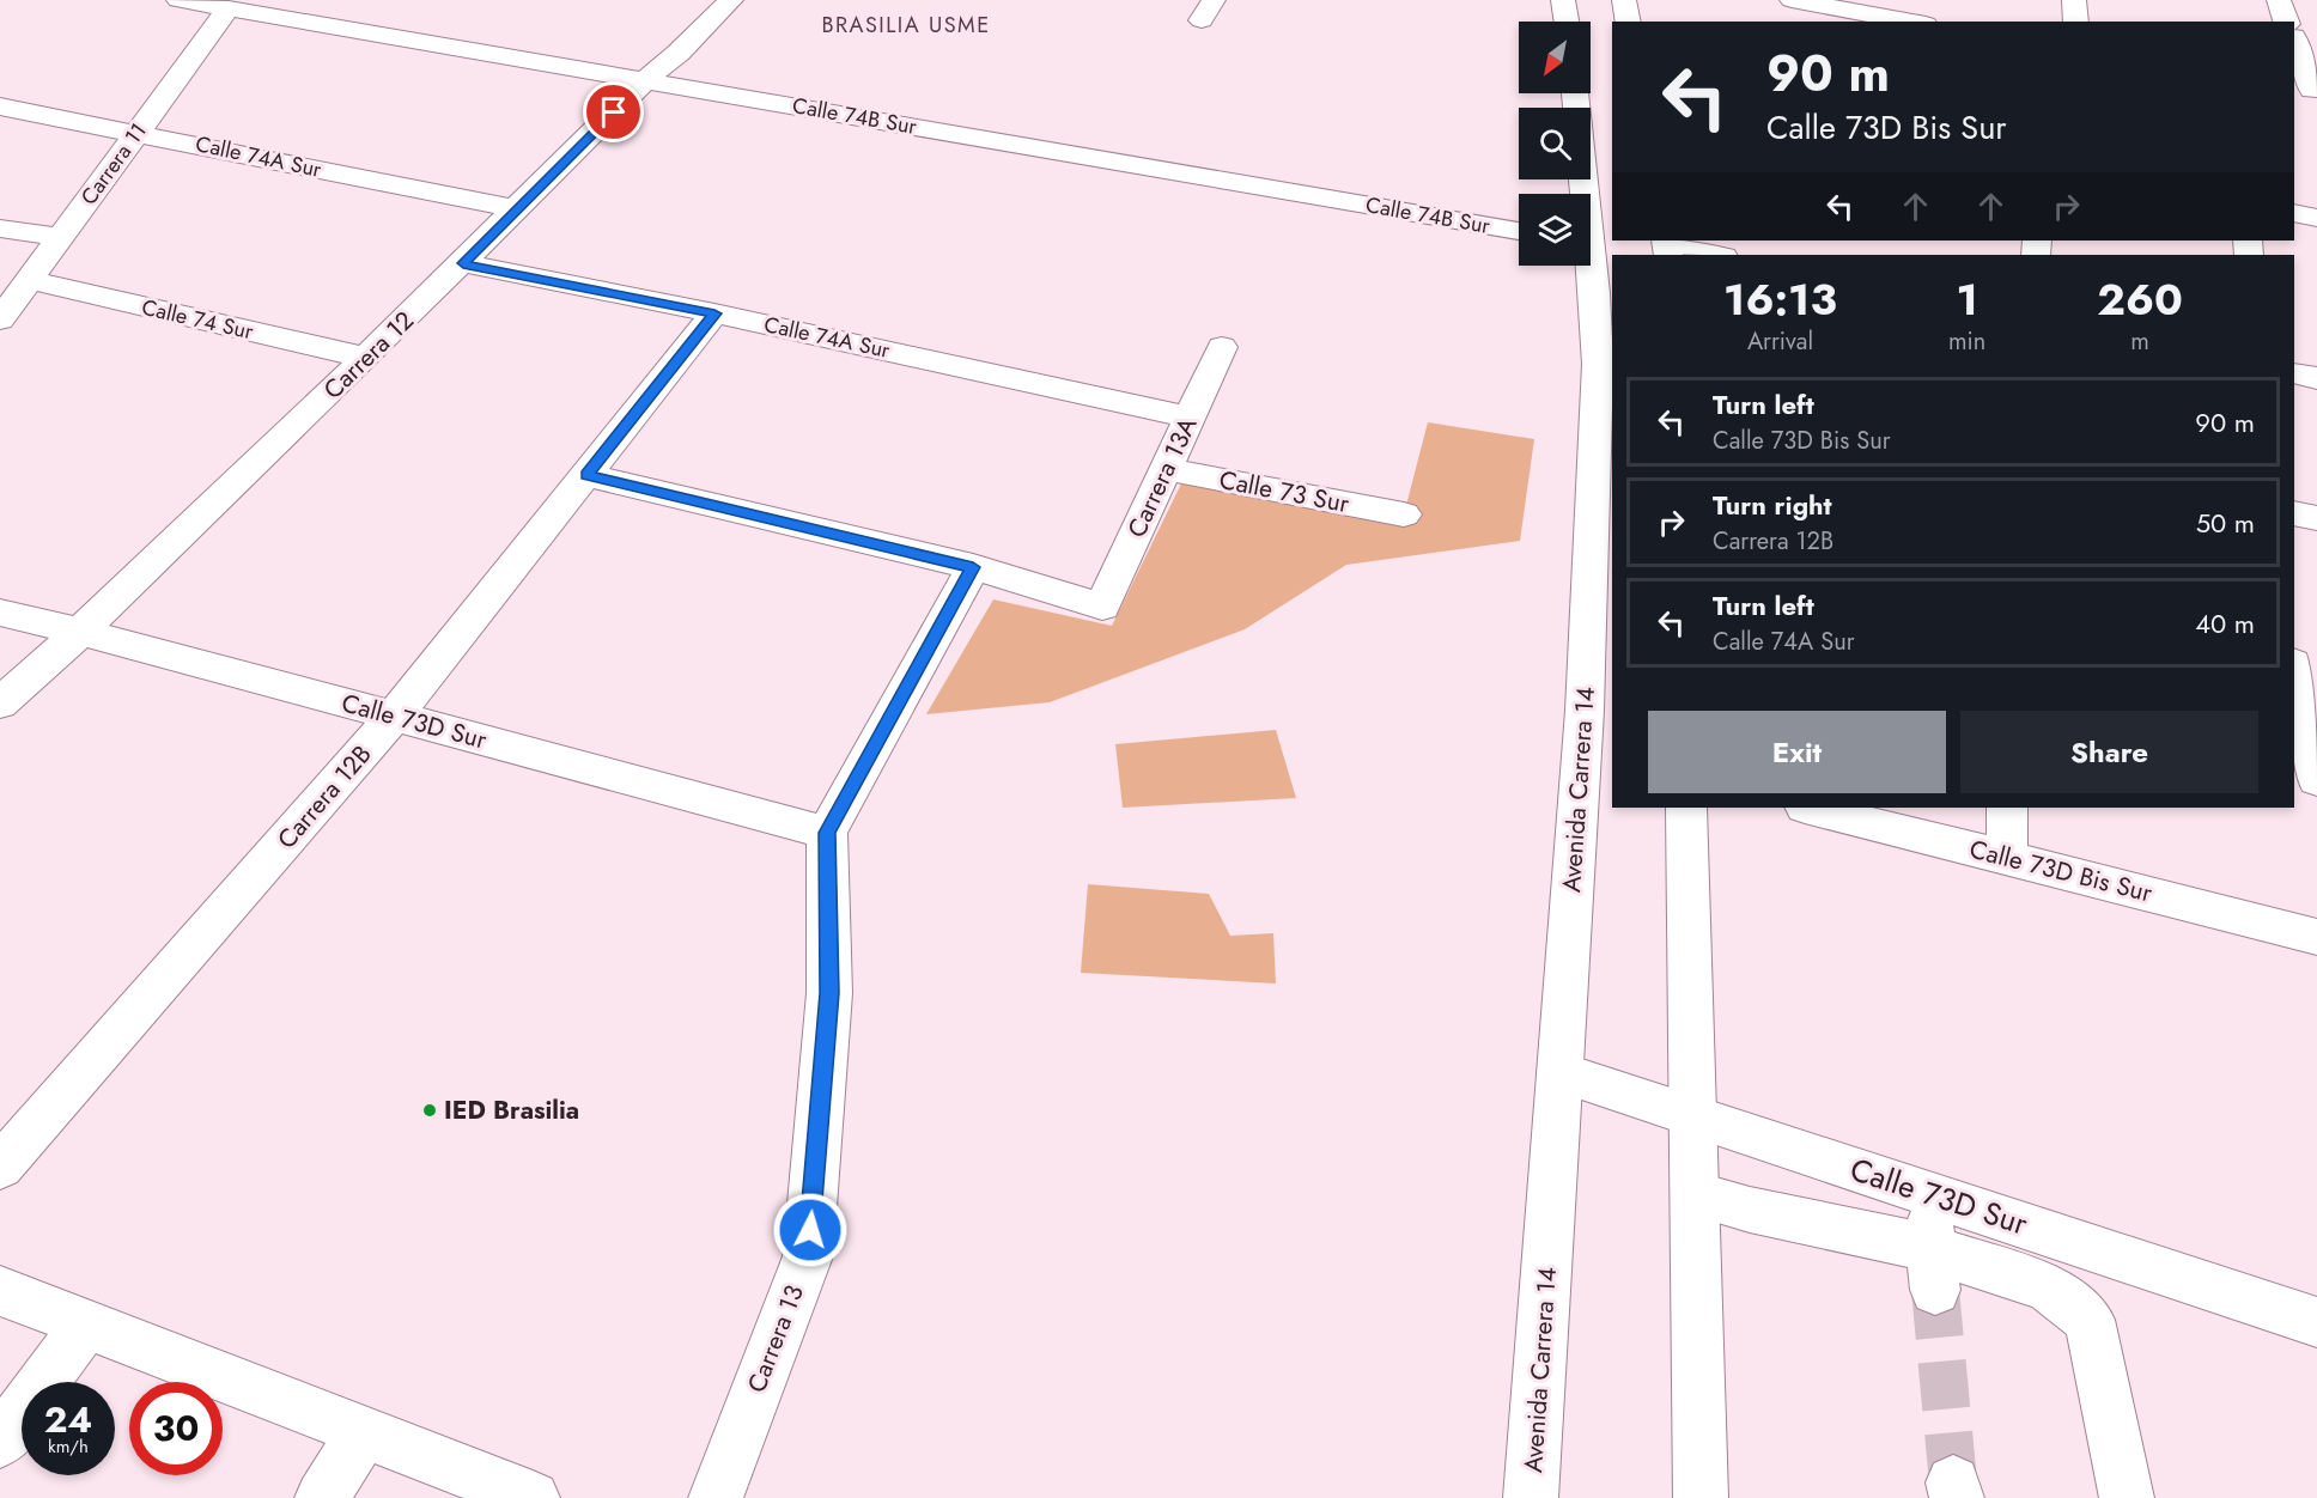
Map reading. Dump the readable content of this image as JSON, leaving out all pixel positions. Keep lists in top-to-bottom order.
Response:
{
  "streets": {
    "street": [
      "Calle 74B Sur",
      "Calle 74A Sur",
      "Carrera 11",
      "Calle 74 Sur",
      "Carrera 12",
      "Carrera 13A",
      "Calle 73 Sur",
      "Calle 73D Sur",
      "Avenida Carrera 14",
      "Carrera 12B",
      "Calle 73D Bis Sur",
      "Carrera 13"
    ]
  },
  "crossings": [
    ["Calle 74B Sur", "Carrera 11"],
    ["Calle 74B Sur", "Carrera 12"],
    ["Calle 74A Sur", "Carrera 11"],
    ["Calle 74A Sur", "Carrera 12"],
    ["Calle 74A Sur", "Carrera 13A"],
    ["Calle 74A Sur", "Carrera 12B"],
    ["Carrera 11", "Calle 74 Sur"],
    ["Calle 74 Sur", "Carrera 12"],
    ["Carrera 12", "Calle 73D Sur"],
    ["Carrera 13A", "Calle 73 Sur"],
    ["Carrera 13A", "Carrera 13"],
    ["Calle 73D Sur", "Avenida Carrera 14"],
    ["Calle 73D Sur", "Carrera 12B"],
    ["Calle 73D Sur", "Carrera 13"]
  ],
  "districts": ["BRASILIA USME"],
  "places": ["IED Brasilia"],
  "north": "bottom left",
  "page": {
    "turn": ["90 m", "Calle 73D Bis Sur"],
    "eta": [
      "16:13",
      "Arrival",
      "1",
      "min",
      "260",
      "m"
    ],
    "list": [
      {
        "name": "Turn left",
        "note": "Calle 73D Bis Sur",
        "value": "90 m"
      },
      {
        "name": "Turn right",
        "note": "Carrera 12B",
        "value": "50 m"
      },
      {
        "name": "Turn left",
        "note": "Calle 74A Sur",
        "value": "40 m"
      }
    ],
    "buttons": ["Exit", "Share"],
    "speed": "24 km/h",
    "limit": "30"
  }
}
